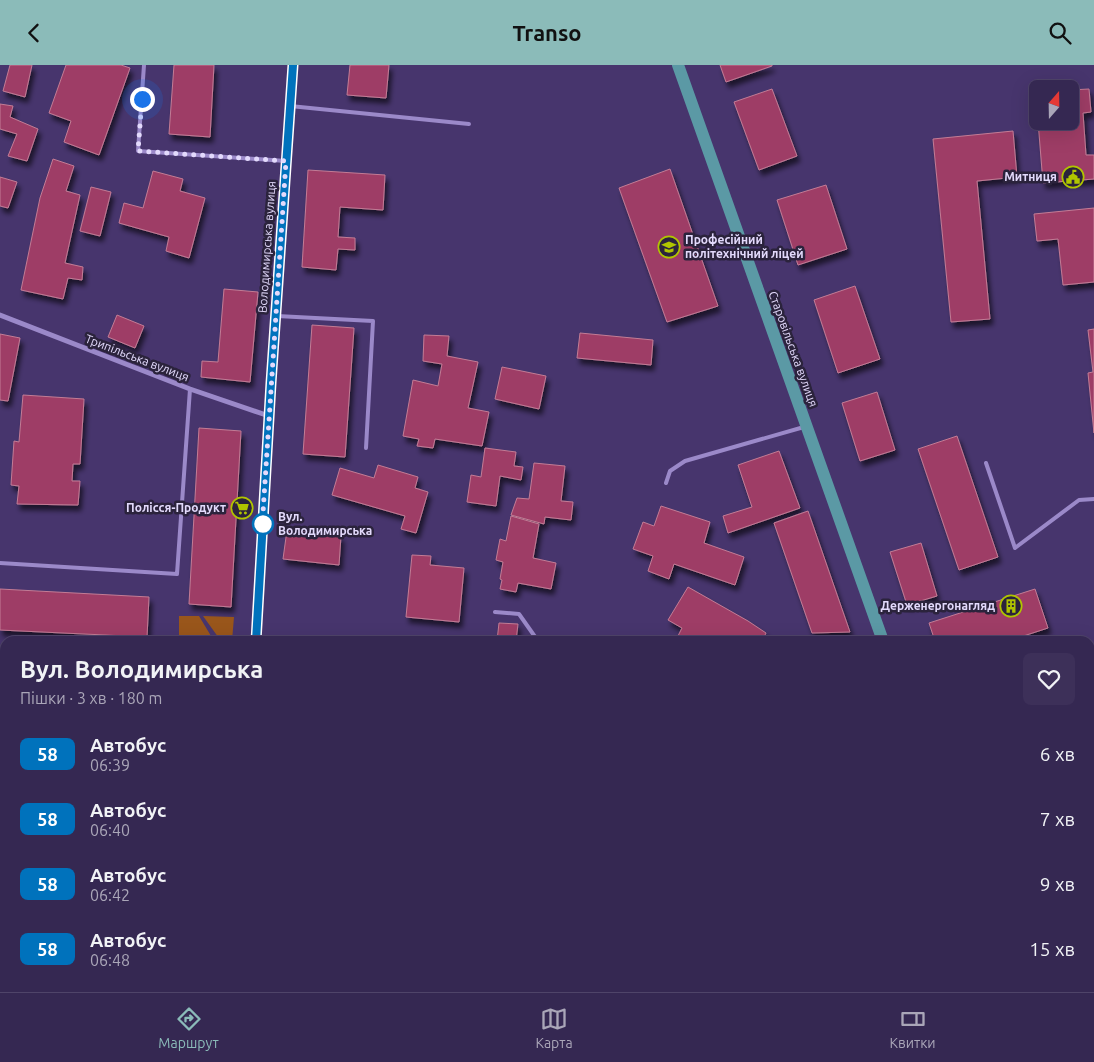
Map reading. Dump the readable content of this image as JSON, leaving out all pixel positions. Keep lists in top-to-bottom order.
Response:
{
  "streets": {
    "main road": ["Старовільська вулиця"],
    "street": ["Володимирська вулиця", "Трипільська вулиця"]
  },
  "crossings": [
    ["Володимирська вулиця", "Трипільська вулиця"]
  ],
  "places": {
    "public building": ["Митниця"],
    "school or university": ["Професійний політехнічний ліцей"],
    "supermarket": ["Полісся-Продукт"],
    "other": ["Вул. Володимирська"],
    "building": ["Держенергонагляд"]
  },
  "lines": ["bus line 58"],
  "north": "top",
  "page": {
    "header": "Transo",
    "heading": ["Вул. Володимирська", "Пішки · 3 хв · 180 m"],
    "list": [
      {
        "mark": "58",
        "name": "Автобус",
        "note": "06:39",
        "value": "6 хв"
      },
      {
        "mark": "58",
        "name": "Автобус",
        "note": "06:40",
        "value": "7 хв"
      },
      {
        "mark": "58",
        "name": "Автобус",
        "note": "06:42",
        "value": "9 хв"
      },
      {
        "mark": "58",
        "name": "Автобус",
        "note": "06:48",
        "value": "15 хв"
      }
    ],
    "tabs": ["Маршрут", "Карта", "Квитки"]
  }
}
